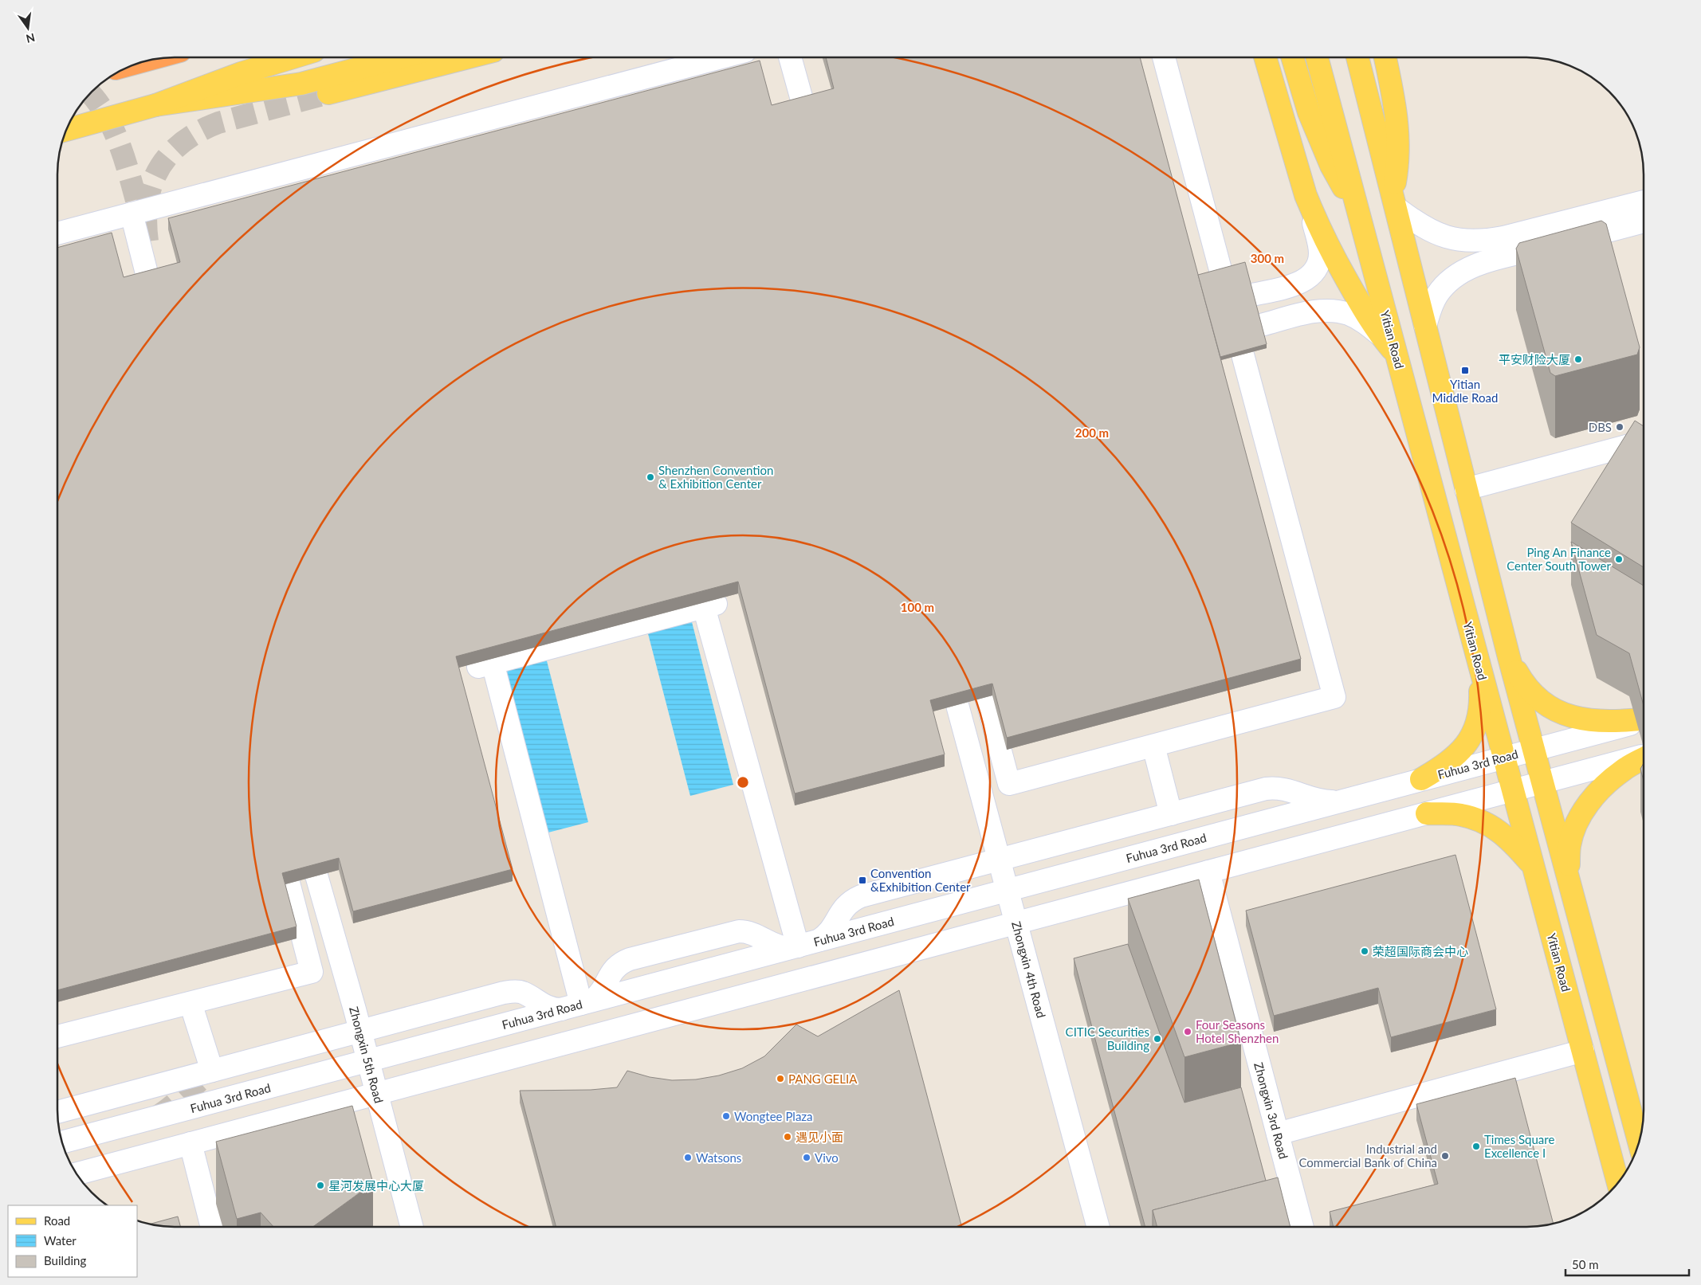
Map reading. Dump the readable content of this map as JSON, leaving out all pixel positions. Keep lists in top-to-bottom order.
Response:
{
  "streets": {
    "main road": ["Yitian Road"],
    "street": [
      "Fuhua 3rd Road",
      "Zhongxin 4th Road",
      "Zhongxin 5th Road",
      "Zhongxin 3rd Road"
    ]
  },
  "crossings": [
    ["Yitian Road", "Fuhua 3rd Road"],
    ["Fuhua 3rd Road", "Zhongxin 4th Road"],
    ["Fuhua 3rd Road", "Zhongxin 5th Road"]
  ],
  "places": {
    "other": [
      "平安财险大厦",
      "DBS",
      "Shenzhen Convention & Exhibition Center",
      "Ping An Finance Center South Tower",
      "荣超国际商会中心",
      "Four Seasons Hotel Shenzhen",
      "CITIC Securities Building",
      "PANG GELIA",
      "Wongtee Plaza",
      "遇见小面",
      "Times Square Excellence I",
      "Industrial and Commercial Bank of China",
      "Watsons",
      "Vivo",
      "星河发展中心大厦"
    ],
    "transit": ["Yitian Middle Road", "Convention &Exhibition Center"]
  },
  "legend": ["Road", "Water", "Building"],
  "scale_bar": "50 m",
  "north": "bottom",
  "rings": ["300 m", "200 m", "100 m"]
}
